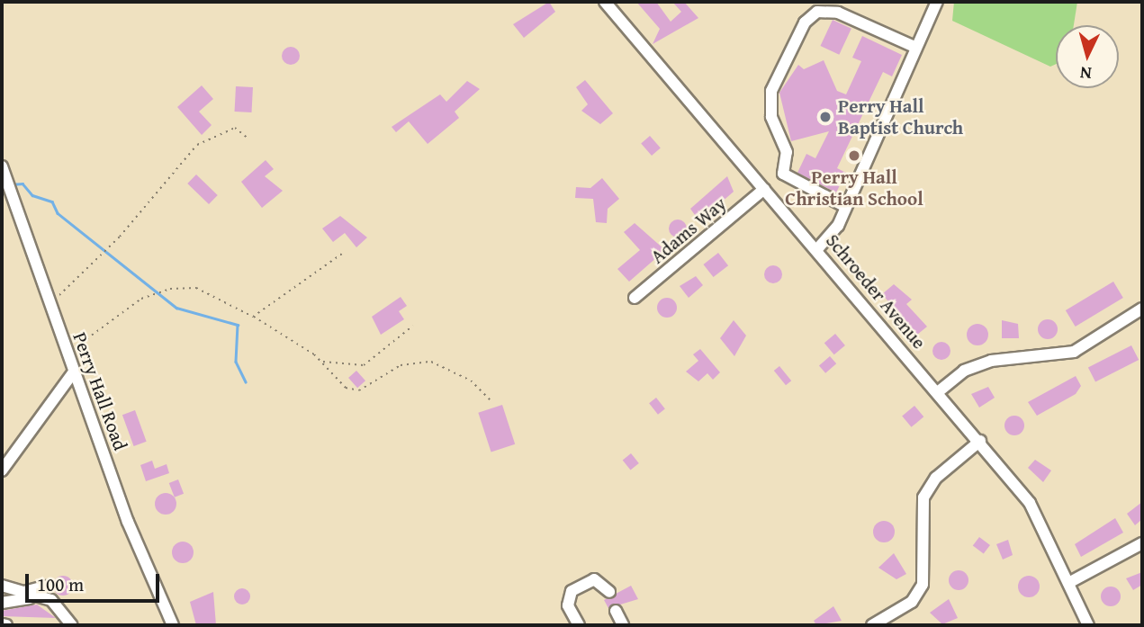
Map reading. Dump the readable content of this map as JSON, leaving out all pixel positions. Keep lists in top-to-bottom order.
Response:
{
  "streets": {
    "street": ["Adams Way", "Schroeder Avenue", "Perry Hall Road"]
  },
  "crossings": [
    ["Adams Way", "Schroeder Avenue"]
  ],
  "places": ["Perry Hall Baptist Church", "Perry Hall Christian School"],
  "scale_bar": "100 m",
  "north": "bottom"
}
